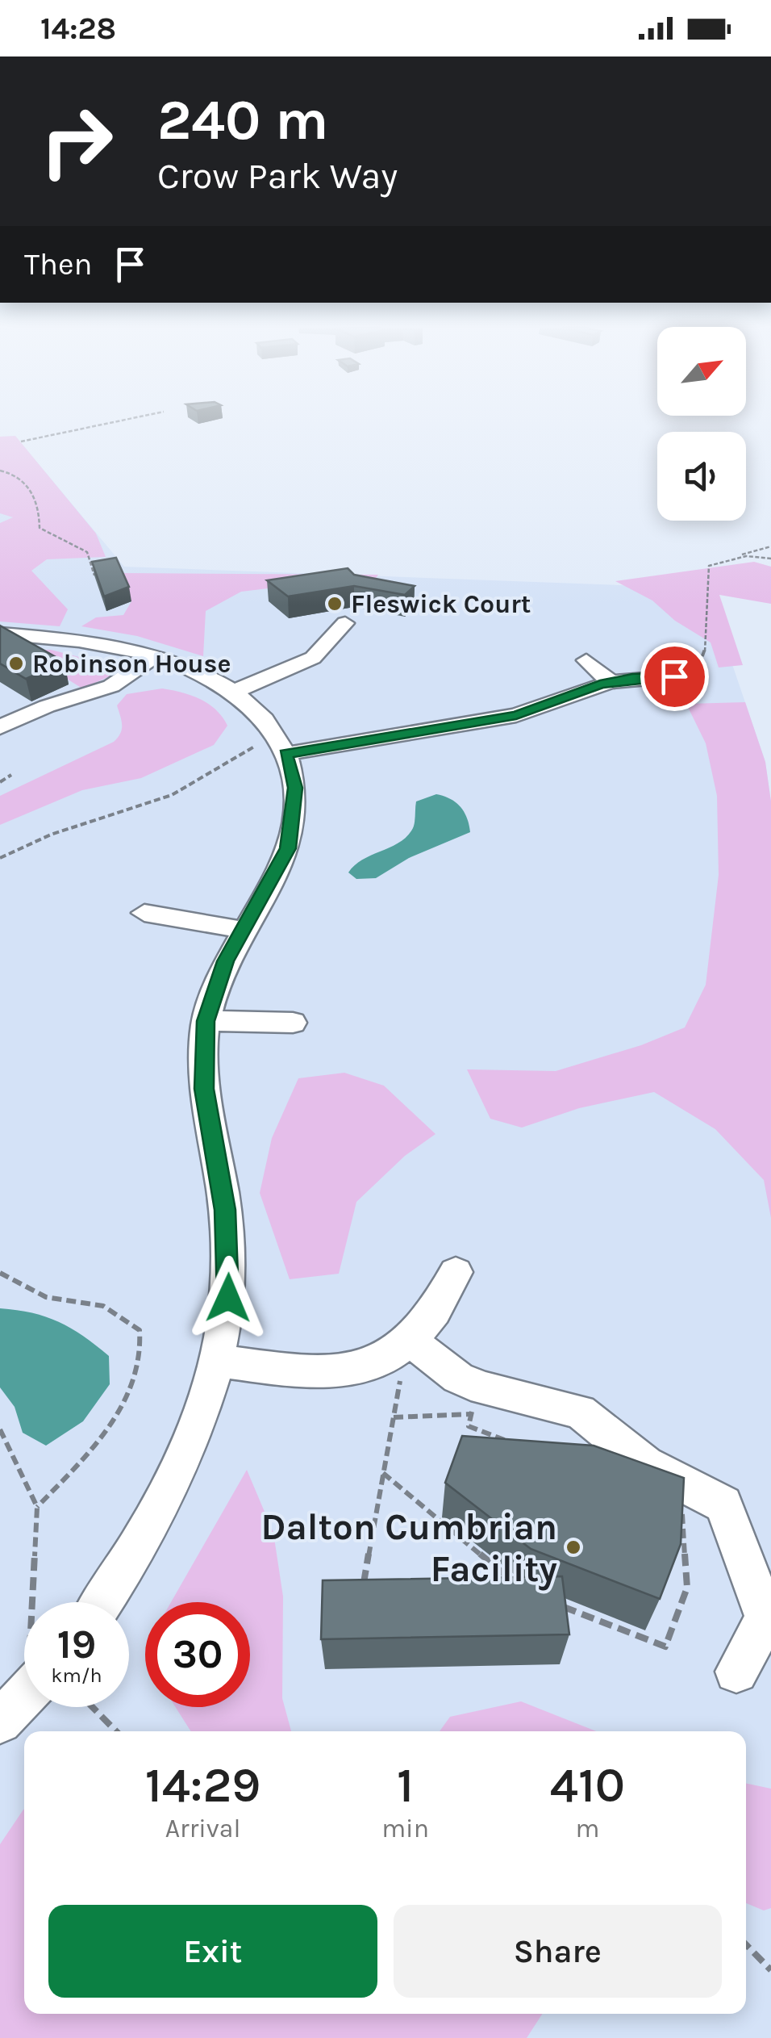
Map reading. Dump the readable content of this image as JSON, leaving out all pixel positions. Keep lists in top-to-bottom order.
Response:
{
  "places": ["Fleswick Court", "Robinson House", "Dalton Cumbrian Facility"],
  "north": "top right",
  "page": {
    "status": "14:28",
    "turn": ["240 m", "Crow Park Way"],
    "then": "Then",
    "speed": "19 km/h",
    "limit": "30",
    "eta": [
      "14:29",
      "Arrival",
      "1",
      "min",
      "410",
      "m"
    ],
    "buttons": ["Exit", "Share"]
  }
}
